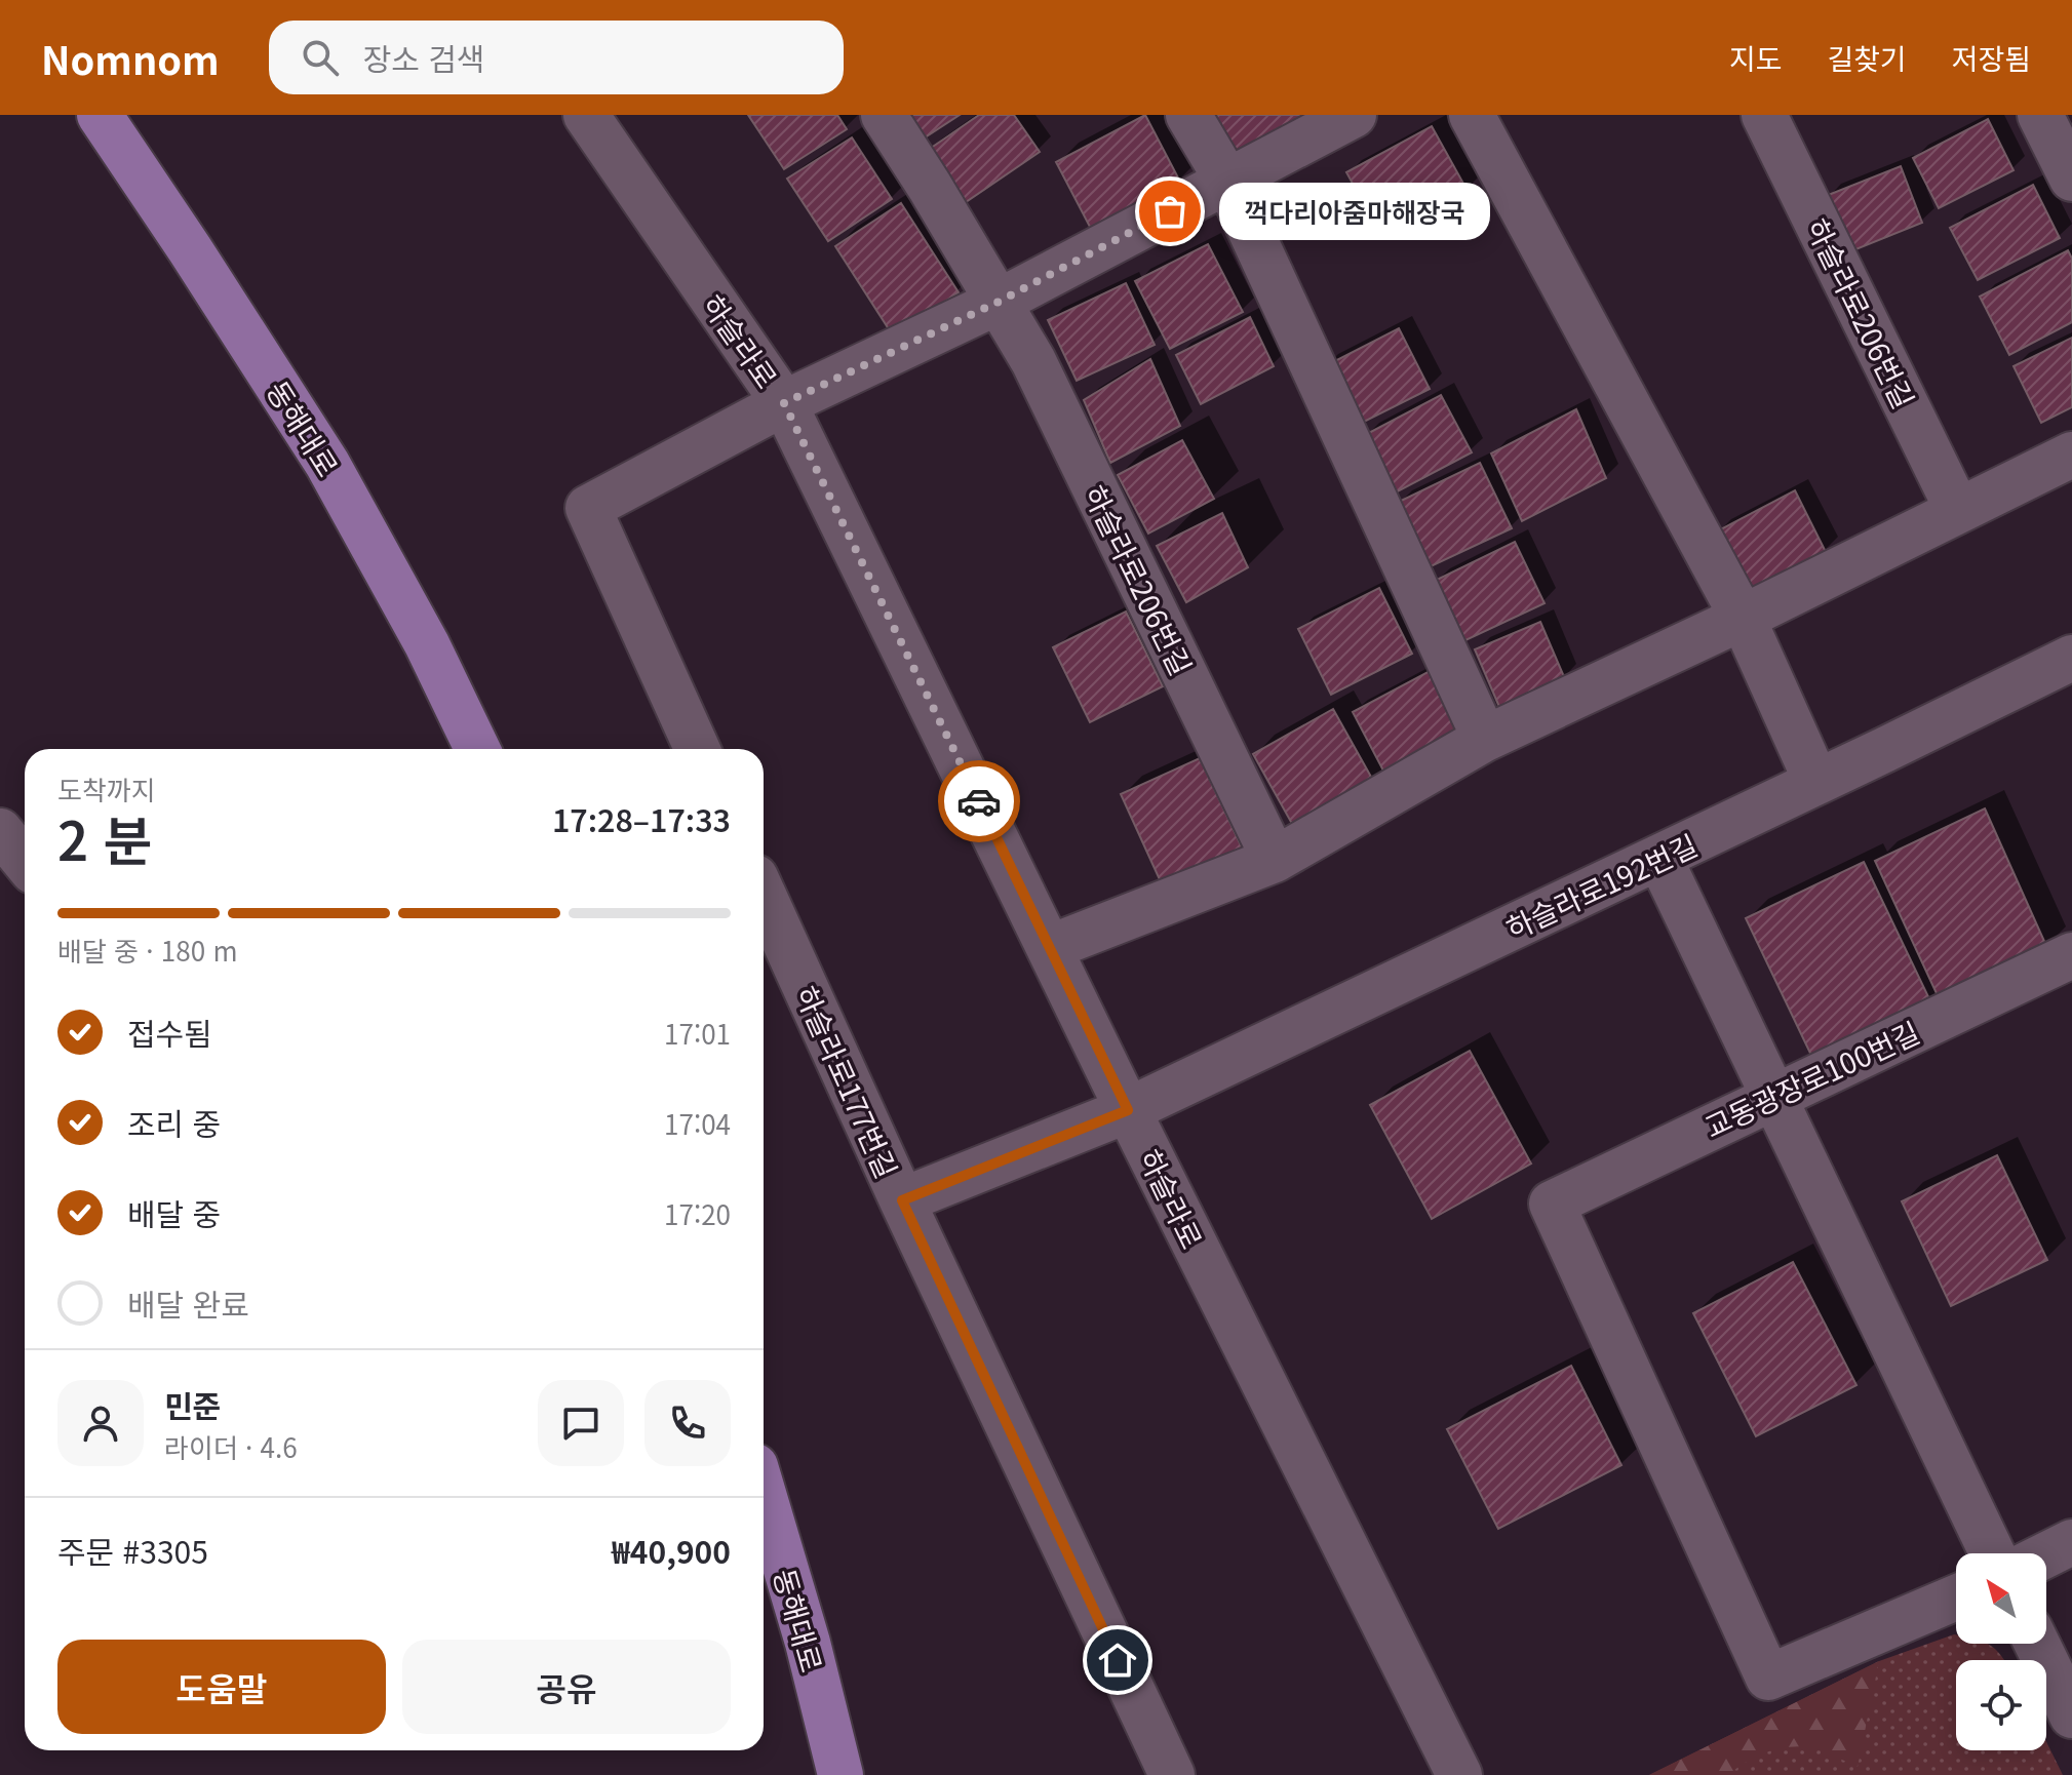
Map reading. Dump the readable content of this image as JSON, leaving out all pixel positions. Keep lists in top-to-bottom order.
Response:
{
  "streets": {
    "main road": ["동해대로"],
    "street": [
      "하슬라로206번길",
      "하슬라로",
      "하슬라로192번길",
      "교동광장로100번길",
      "하슬라로177번길"
    ]
  },
  "crossings": [
    ["하슬라로", "하슬라로192번길"],
    ["하슬라로192번길", "하슬라로177번길"]
  ],
  "places": ["꺽다리아줌마해장국"],
  "north": "top left",
  "page": {
    "header": "Nomnom",
    "search": "장소 검색",
    "nav": ["지도", "길찾기", "저장됨"],
    "bubble": "꺽다리아줌마해장국",
    "heading": ["2 분", "도착까지", "17:28–17:33"],
    "panel": [
      "민준",
      "라이더 · 4.6",
      "주문 #3305",
      "₩40,900"
    ],
    "bar": "배달 중 · 180 m",
    "list": [
      ["접수됨", "17:01"],
      ["조리 중", "17:04"],
      ["배달 중", "17:20"],
      "배달 완료"
    ],
    "buttons": ["도움말", "공유"]
  }
}
